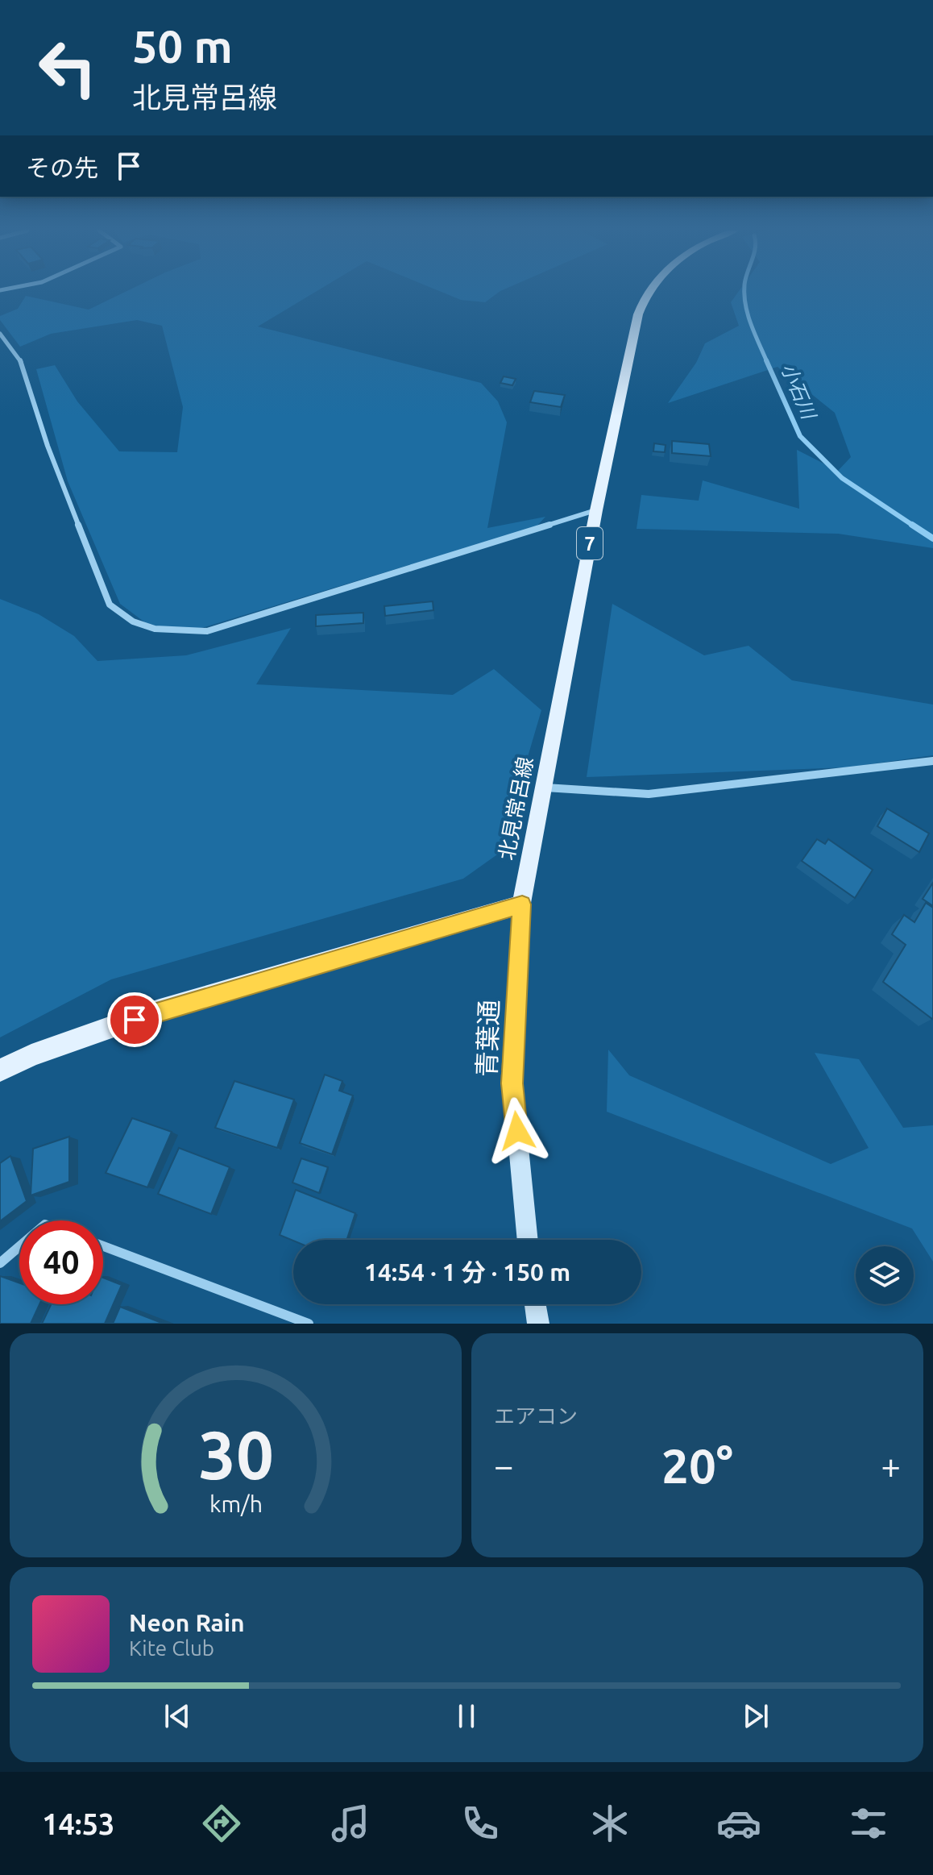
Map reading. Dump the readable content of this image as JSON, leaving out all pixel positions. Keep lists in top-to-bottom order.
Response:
{
  "streets": {
    "main road": ["7", "北見常呂線"],
    "street": ["青葉通"]
  },
  "crossings": [
    ["北見常呂線", "青葉通"]
  ],
  "water": ["小石川"],
  "page": {
    "turn": ["50 m", "北見常呂線"],
    "then": "その先",
    "limit": "40",
    "trip": "14:54 · 1 分 · 150 m",
    "tile": "エアコン",
    "heat": ["−", "20°", "+"],
    "song": ["Neon Rain", "Kite Club"],
    "tabs": "14:53",
    "gauge": ["30", "km/h"]
  }
}
